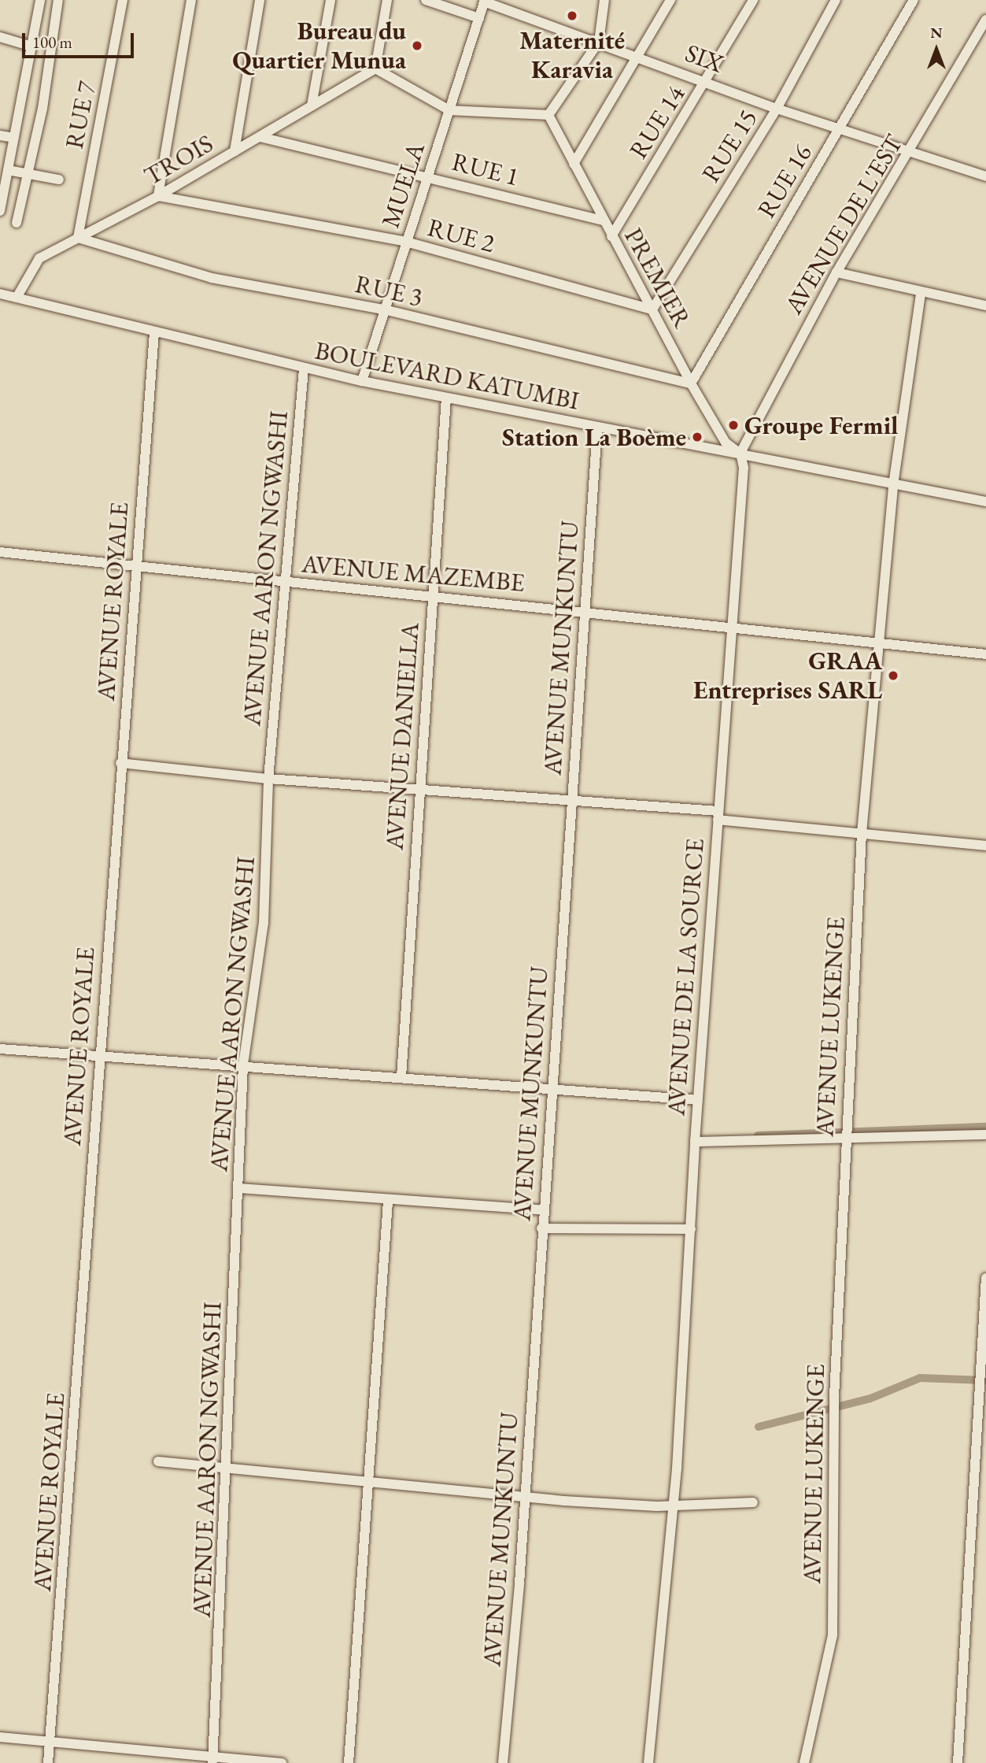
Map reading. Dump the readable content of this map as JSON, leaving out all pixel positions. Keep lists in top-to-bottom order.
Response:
{
  "streets": {
    "street": [
      "SIX",
      "RUE 7",
      "RUE 14",
      "RUE 15",
      "TROIS",
      "RUE 1",
      "RUE 16",
      "MUELA",
      "AVENUE DE L'EST",
      "RUE 2",
      "PREMIER",
      "RUE 3",
      "BOULEVARD KATUMBI",
      "AVENUE AARON NGWASHI",
      "AVENUE MAZEMBE",
      "AVENUE ROYALE",
      "AVENUE MUNKUNTU",
      "AVENUE DANIELLA",
      "AVENUE DE LA SOURCE",
      "AVENUE LUKENGE"
    ]
  },
  "crossings": [
    ["SIX", "RUE 14"],
    ["SIX", "RUE 15"],
    ["SIX", "RUE 16"],
    ["SIX", "MUELA"],
    ["SIX", "AVENUE DE L'EST"],
    ["RUE 7", "TROIS"],
    ["RUE 7", "RUE 3"],
    ["RUE 14", "PREMIER"],
    ["RUE 15", "RUE 2"],
    ["RUE 15", "PREMIER"],
    ["TROIS", "RUE 1"],
    ["TROIS", "RUE 2"],
    ["TROIS", "RUE 3"],
    ["TROIS", "BOULEVARD KATUMBI"],
    ["RUE 1", "MUELA"],
    ["RUE 1", "PREMIER"],
    ["RUE 16", "PREMIER"],
    ["RUE 16", "RUE 3"],
    ["MUELA", "RUE 2"],
    ["MUELA", "RUE 3"],
    ["MUELA", "BOULEVARD KATUMBI"],
    ["AVENUE DE L'EST", "PREMIER"],
    ["AVENUE DE L'EST", "BOULEVARD KATUMBI"],
    ["AVENUE DE L'EST", "AVENUE DE LA SOURCE"],
    ["RUE 2", "PREMIER"],
    ["PREMIER", "RUE 3"],
    ["PREMIER", "BOULEVARD KATUMBI"],
    ["PREMIER", "AVENUE DE LA SOURCE"],
    ["BOULEVARD KATUMBI", "AVENUE AARON NGWASHI"],
    ["BOULEVARD KATUMBI", "AVENUE ROYALE"],
    ["BOULEVARD KATUMBI", "AVENUE MUNKUNTU"],
    ["BOULEVARD KATUMBI", "AVENUE DANIELLA"],
    ["BOULEVARD KATUMBI", "AVENUE DE LA SOURCE"],
    ["BOULEVARD KATUMBI", "AVENUE LUKENGE"],
    ["AVENUE AARON NGWASHI", "AVENUE MAZEMBE"],
    ["AVENUE MAZEMBE", "AVENUE ROYALE"],
    ["AVENUE MAZEMBE", "AVENUE MUNKUNTU"],
    ["AVENUE MAZEMBE", "AVENUE DANIELLA"],
    ["AVENUE MAZEMBE", "AVENUE DE LA SOURCE"],
    ["AVENUE MAZEMBE", "AVENUE LUKENGE"]
  ],
  "places": [
    "Maternité Karavia",
    "Bureau du Quartier Munua",
    "Groupe Fermil",
    "Station La Boème",
    "GRAA Entreprises SARL"
  ],
  "scale_bar": "100 m",
  "north": "top"
}
